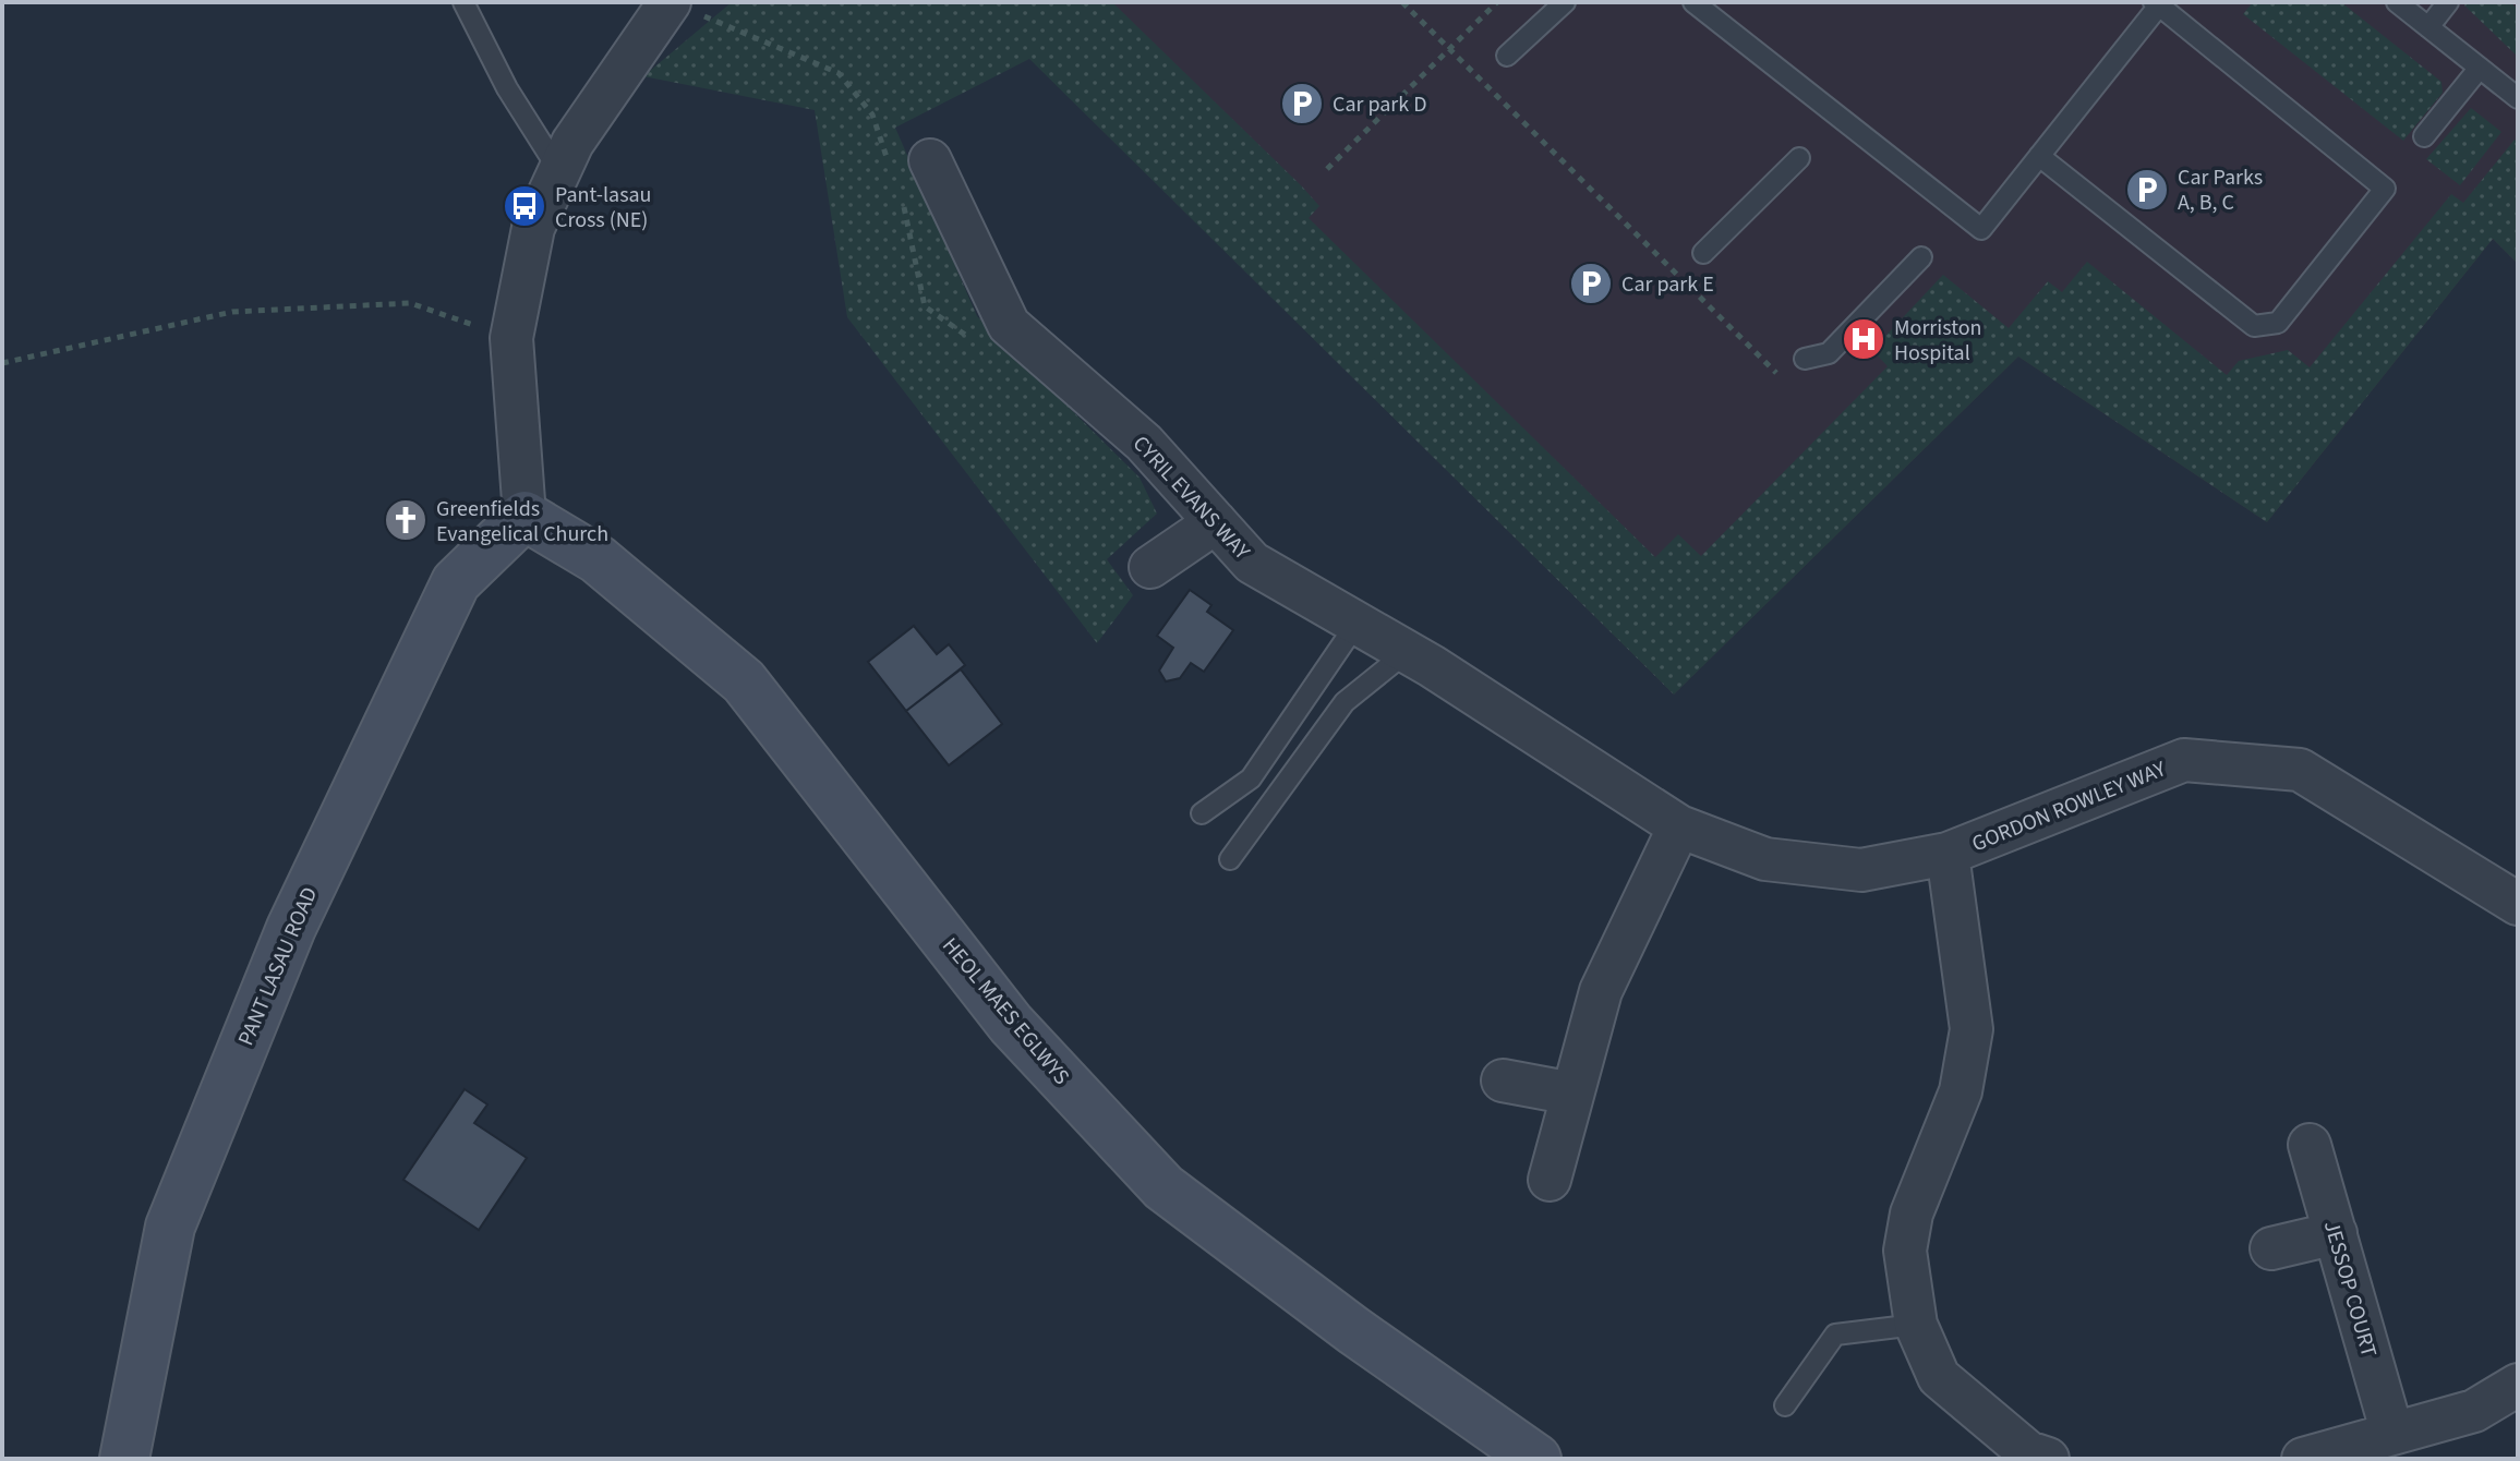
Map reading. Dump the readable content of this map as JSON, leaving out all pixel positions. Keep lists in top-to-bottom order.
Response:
{
  "streets": {
    "street": [
      "CYRIL EVANS WAY",
      "GORDON ROWLEY WAY",
      "PANT LASAU ROAD",
      "HEOL MAES EGLWYS",
      "JESSOP COURT"
    ]
  },
  "crossings": [
    ["CYRIL EVANS WAY", "GORDON ROWLEY WAY"],
    ["PANT LASAU ROAD", "HEOL MAES EGLWYS"]
  ],
  "places": {
    "parking": ["Car park D", "Car Parks A, B, C", "Car park E"],
    "bus stop": ["Pant-lasau Cross (NE)"],
    "hospital": ["Morriston Hospital"],
    "church": ["Greenfields Evangelical Church"]
  }
}
